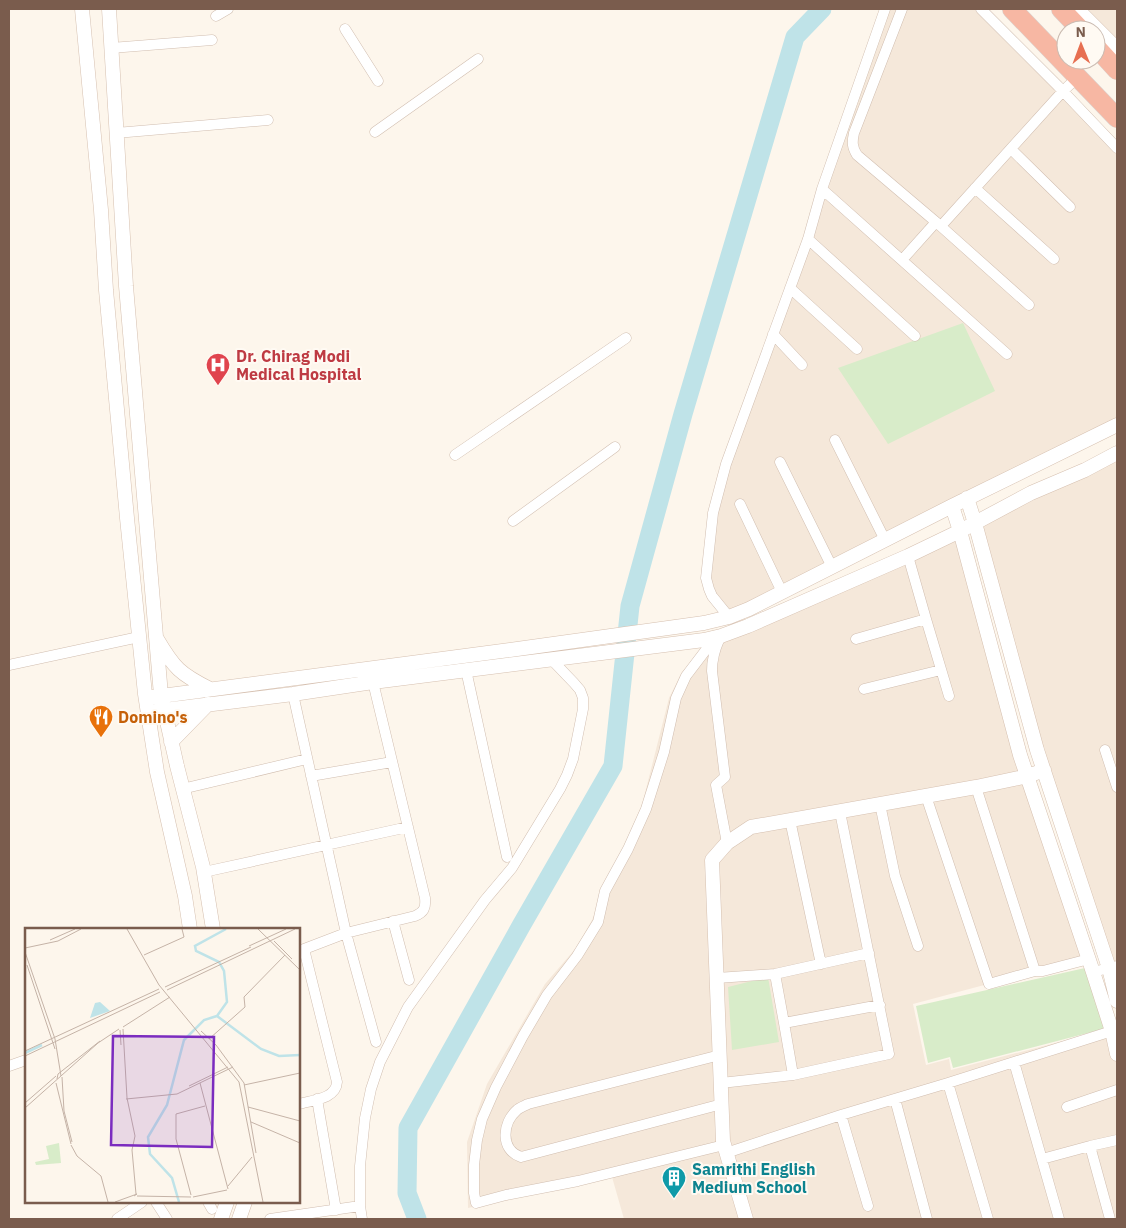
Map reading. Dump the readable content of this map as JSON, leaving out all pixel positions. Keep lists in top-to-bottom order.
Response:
{
  "places": {
    "hospital": ["Dr. Chirag Modi Medical Hospital"],
    "restaurant": ["Domino's"],
    "building": ["Samrithi English Medium School"]
  },
  "north": "top"
}
